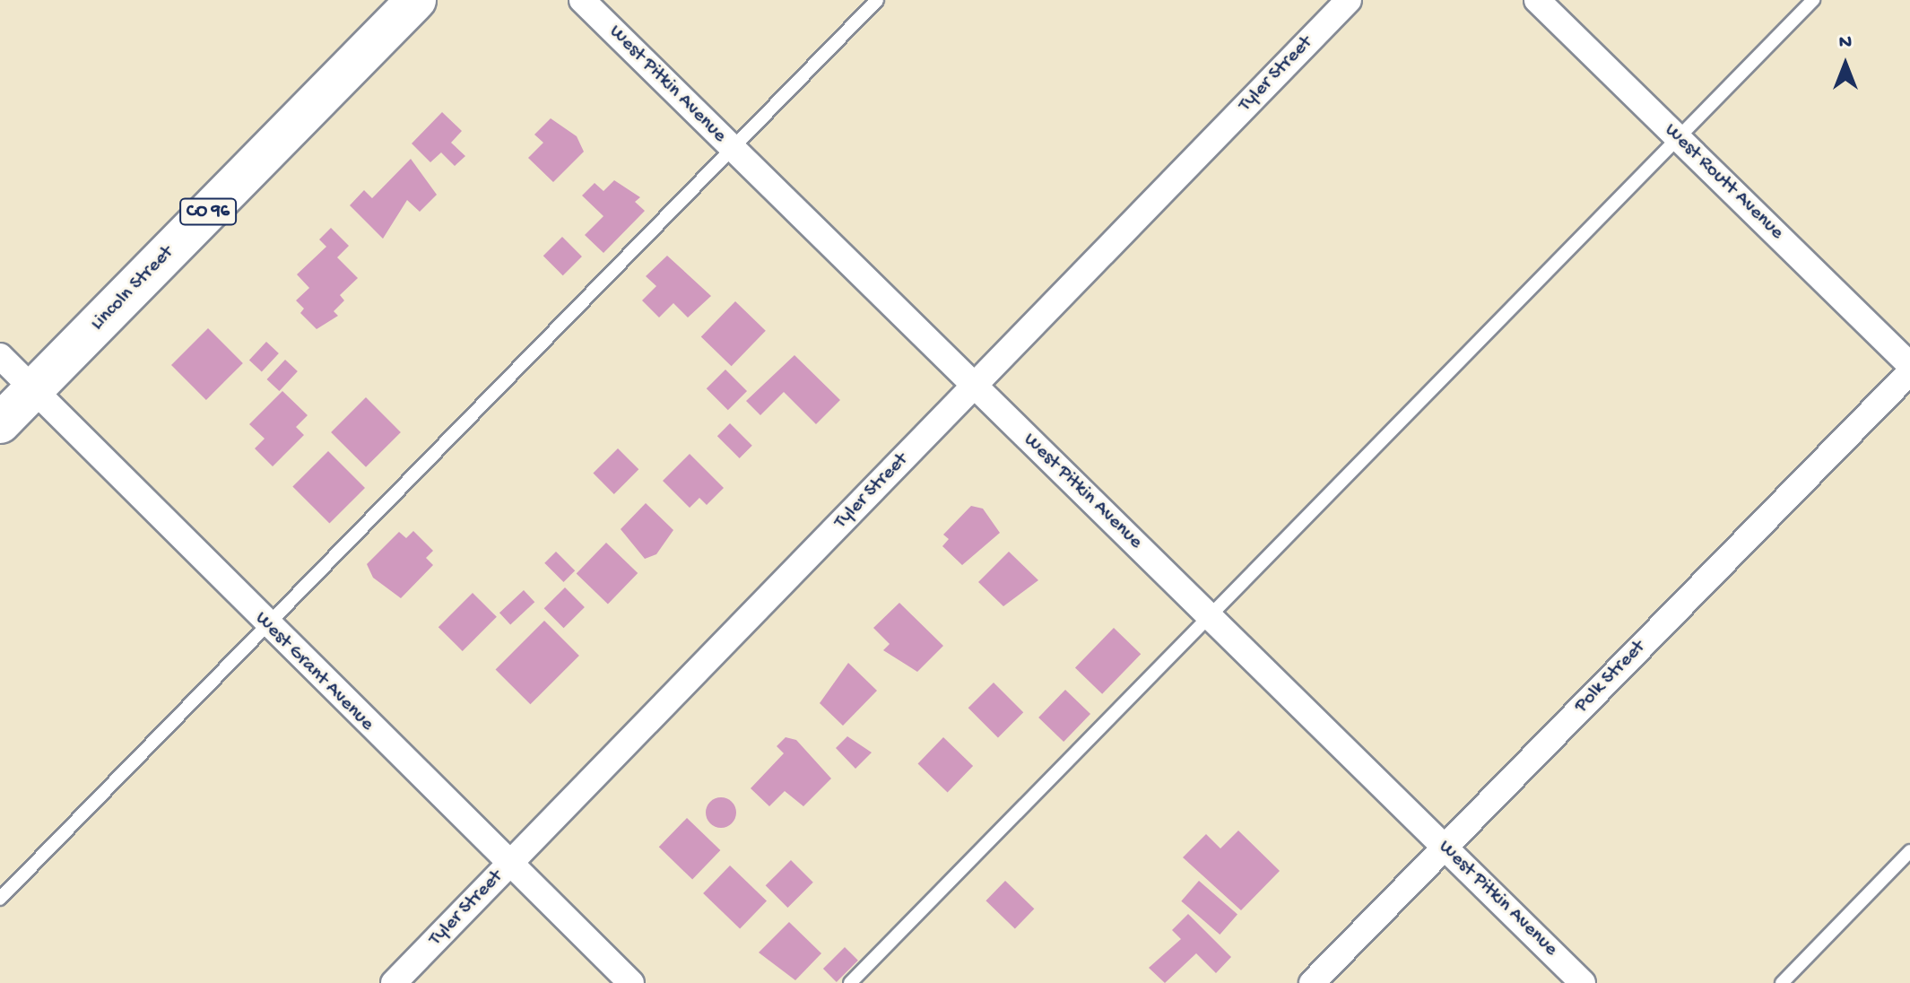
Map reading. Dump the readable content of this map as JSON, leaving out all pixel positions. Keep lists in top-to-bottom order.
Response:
{
  "streets": {
    "main road": ["CO 96", "Lincoln Street"],
    "street": [
      "Tyler Street",
      "West Pitkin Avenue",
      "West Routt Avenue",
      "West Grant Avenue",
      "Polk Street"
    ]
  },
  "crossings": [
    ["Tyler Street", "West Pitkin Avenue"],
    ["Tyler Street", "West Grant Avenue"],
    ["West Pitkin Avenue", "Polk Street"],
    ["Lincoln Street", "West Grant Avenue"]
  ],
  "north": "top"
}
